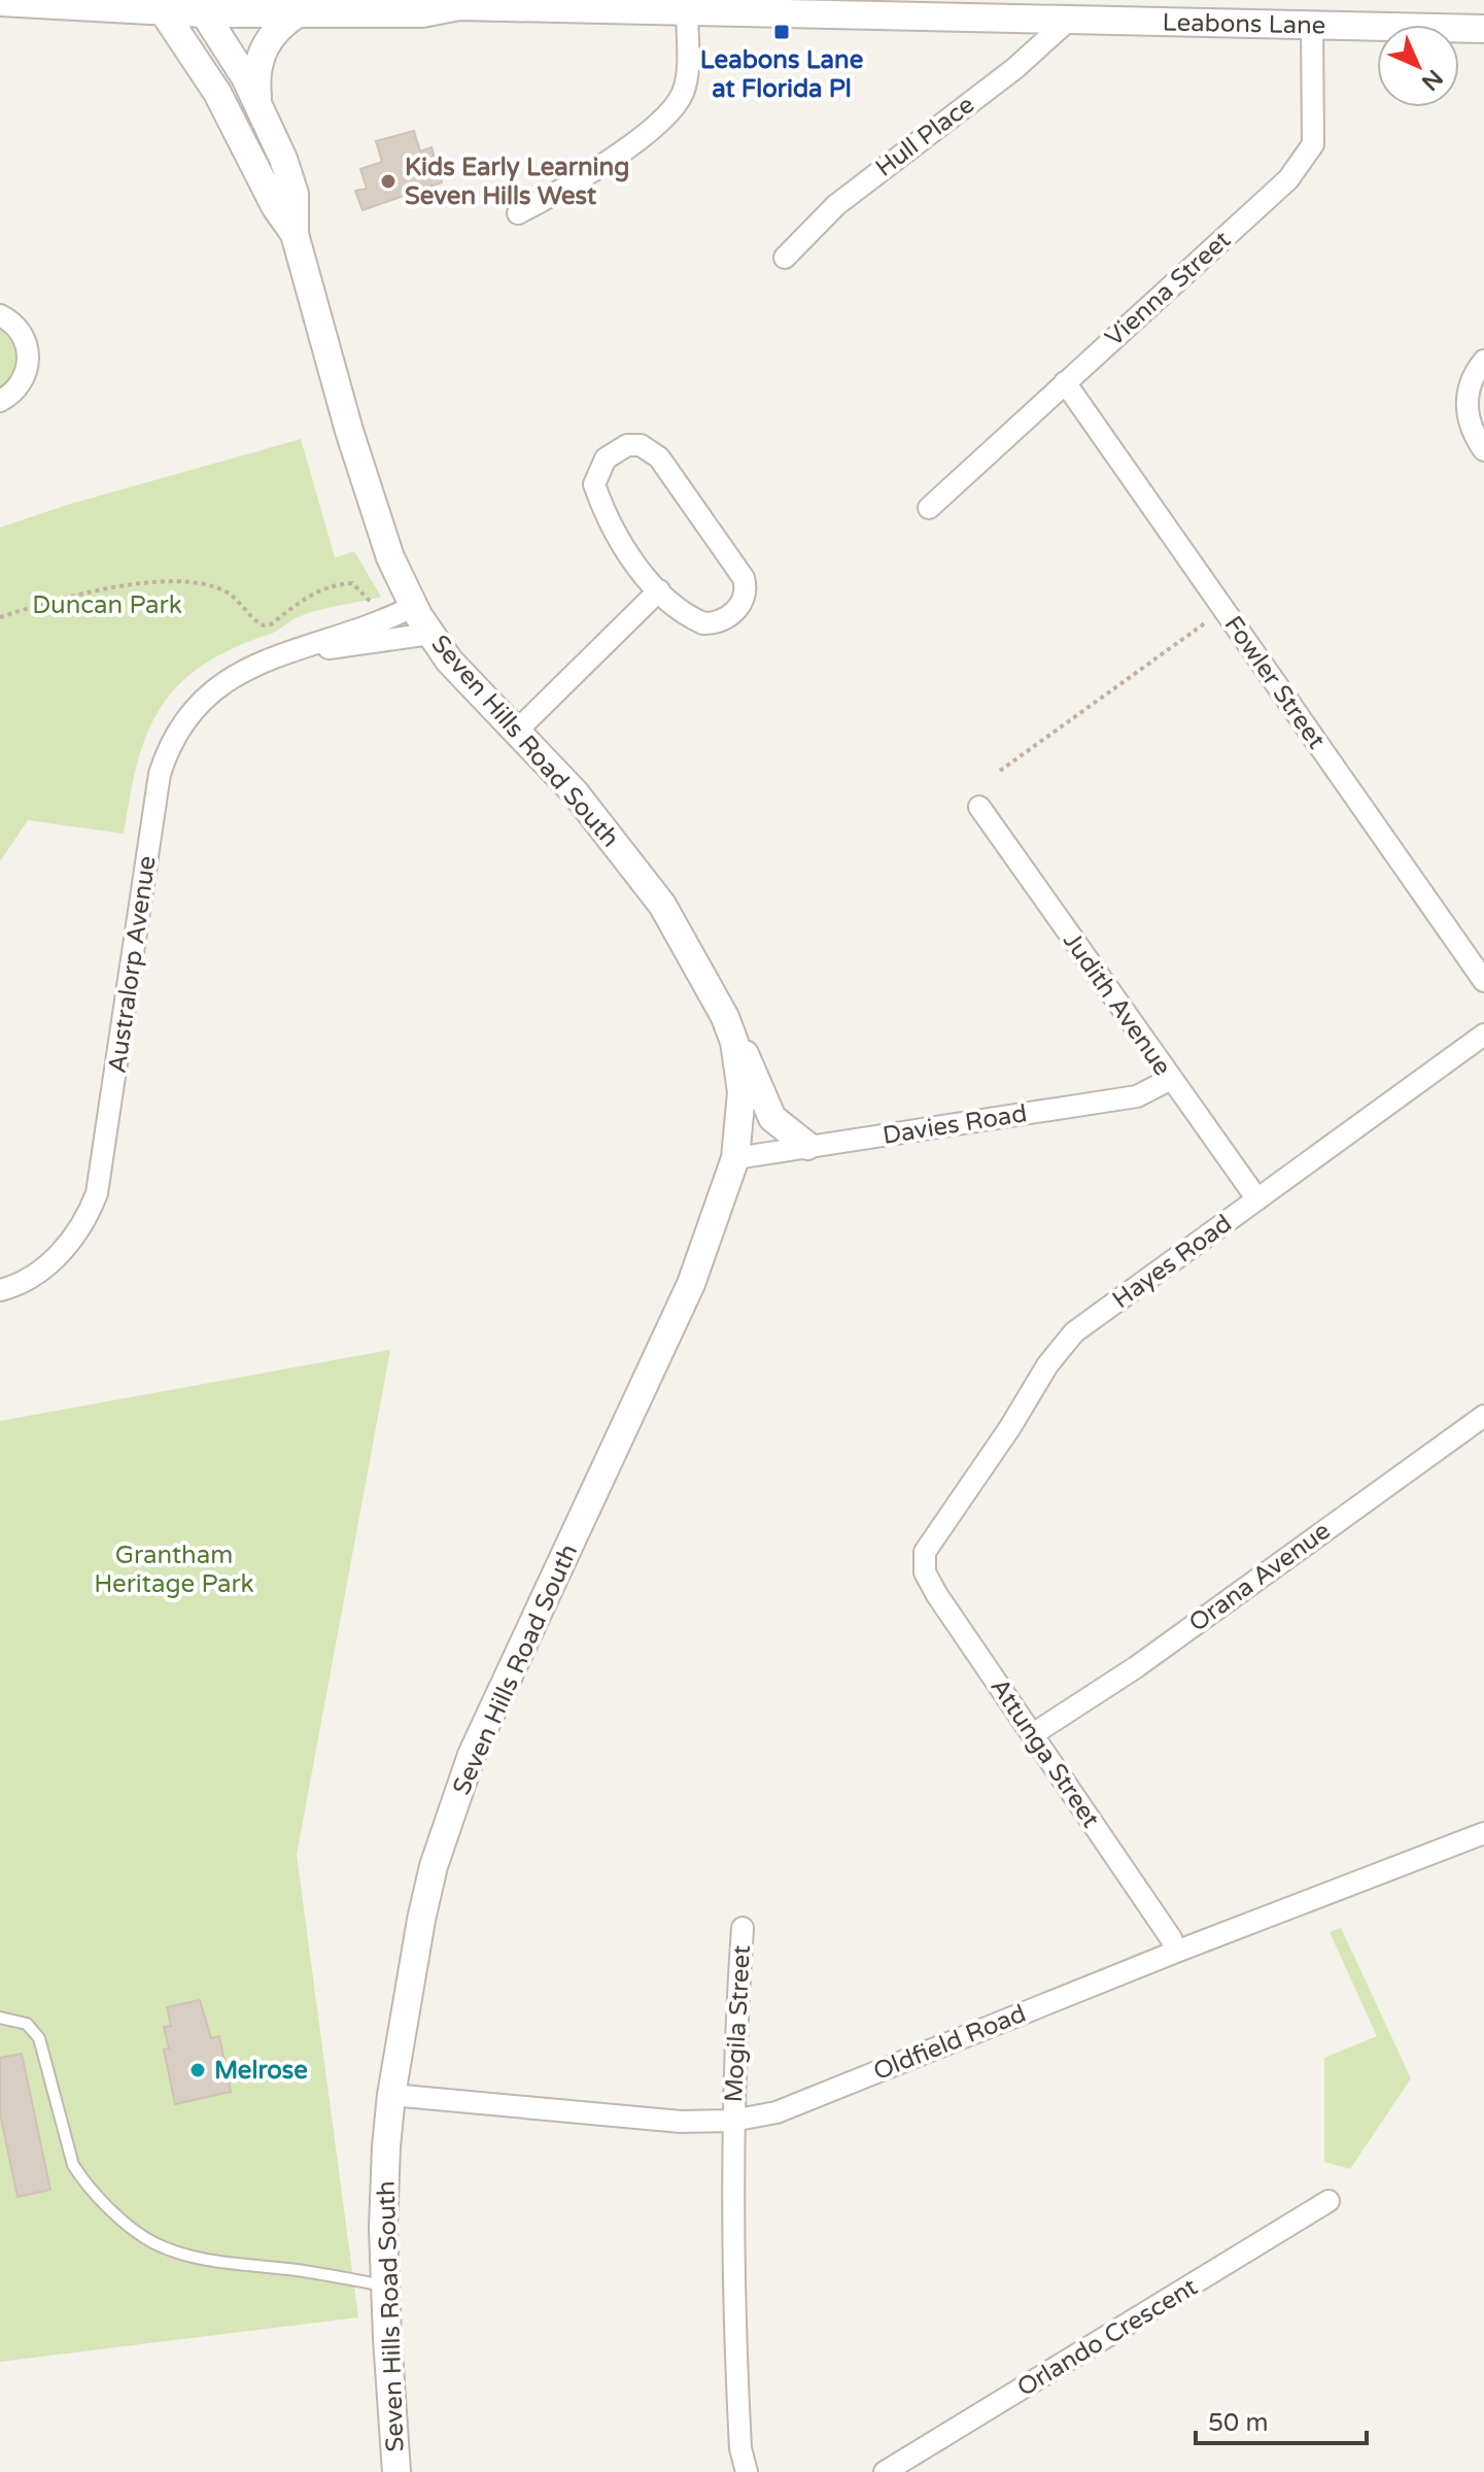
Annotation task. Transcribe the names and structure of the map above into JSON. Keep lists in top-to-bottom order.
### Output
{
  "streets": {
    "street": [
      "Leabons Lane",
      "Hull Place",
      "Vienna Street",
      "Fowler Street",
      "Seven Hills Road South",
      "Australorp Avenue",
      "Judith Avenue",
      "Davies Road",
      "Hayes Road",
      "Orana Avenue",
      "Attunga Street",
      "Mogila Street",
      "Oldfield Road",
      "Orlando Crescent"
    ]
  },
  "crossings": [
    ["Leabons Lane", "Hull Place"],
    ["Leabons Lane", "Vienna Street"],
    ["Leabons Lane", "Seven Hills Road South"],
    ["Vienna Street", "Fowler Street"],
    ["Seven Hills Road South", "Australorp Avenue"],
    ["Seven Hills Road South", "Davies Road"],
    ["Seven Hills Road South", "Oldfield Road"],
    ["Judith Avenue", "Davies Road"],
    ["Judith Avenue", "Hayes Road"],
    ["Hayes Road", "Attunga Street"],
    ["Orana Avenue", "Attunga Street"],
    ["Attunga Street", "Oldfield Road"],
    ["Mogila Street", "Oldfield Road"]
  ],
  "parks": ["Duncan Park", "Grantham Heritage Park"],
  "places": {
    "transit": ["Leabons Lane at Florida Pl"],
    "other": ["Kids Early Learning Seven Hills West", "Melrose"]
  },
  "scale_bar": "50 m",
  "north": "bottom right"
}
